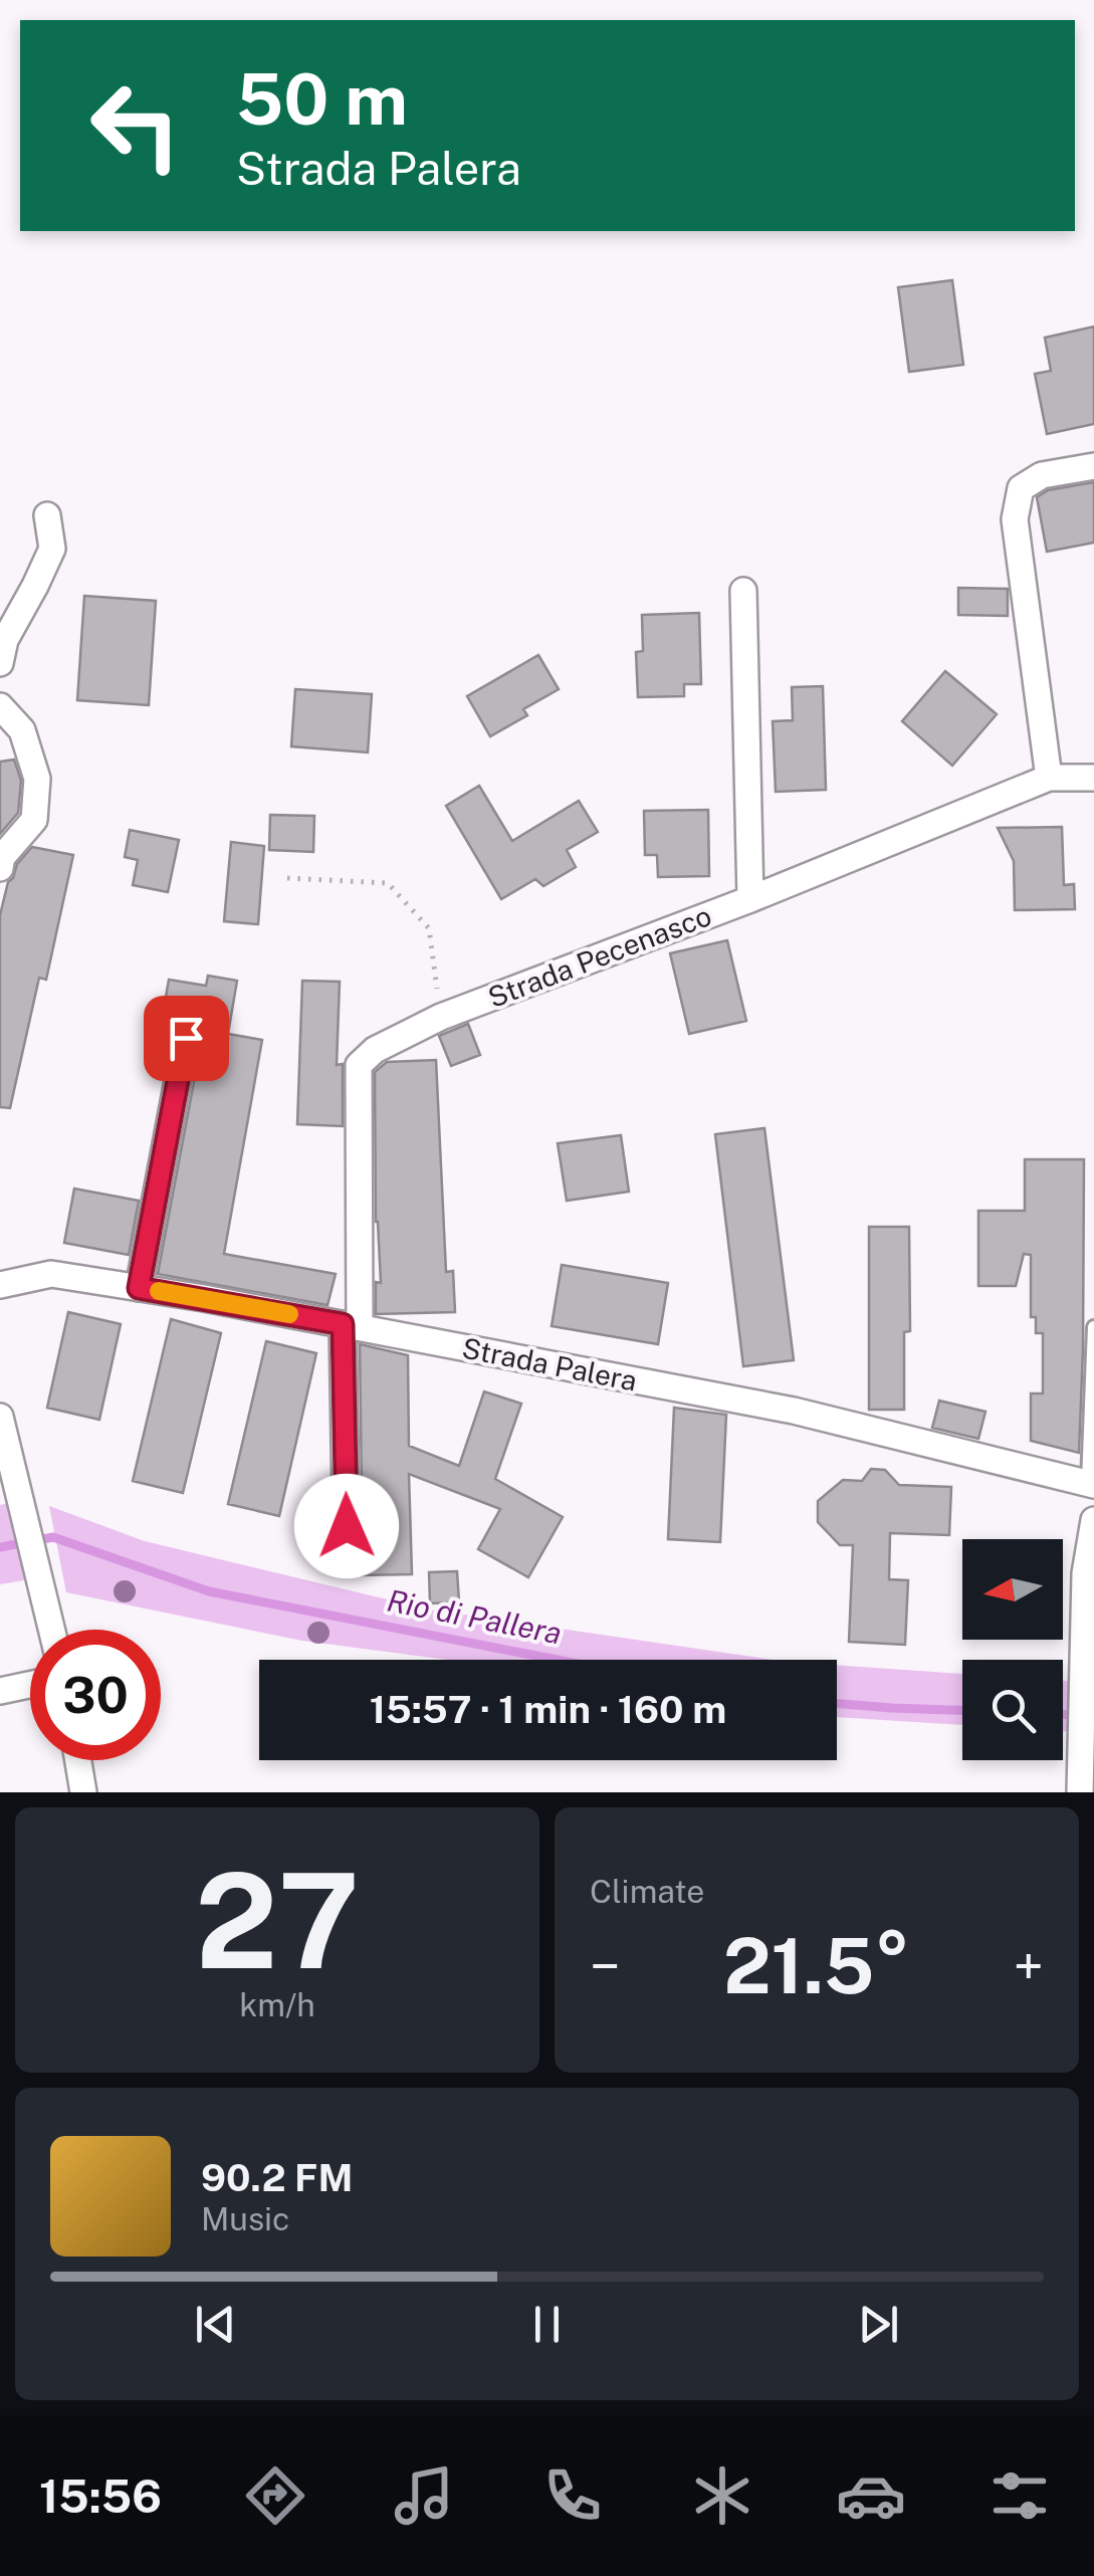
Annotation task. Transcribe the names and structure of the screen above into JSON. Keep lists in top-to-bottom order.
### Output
{
  "streets": {
    "street": ["Strada Pecenasco", "Strada Palera"]
  },
  "crossings": [
    ["Strada Pecenasco", "Strada Palera"]
  ],
  "water": ["Rio di Pallera"],
  "north": "left",
  "page": {
    "turn": ["50 m", "Strada Palera"],
    "limit": "30",
    "trip": "15:57 · 1 min · 160 m",
    "tile": [
      ["27", "km/h"],
      "Climate"
    ],
    "heat": ["−", "21.5°", "+"],
    "song": ["90.2 FM", "Music"],
    "tabs": "15:56"
  }
}
